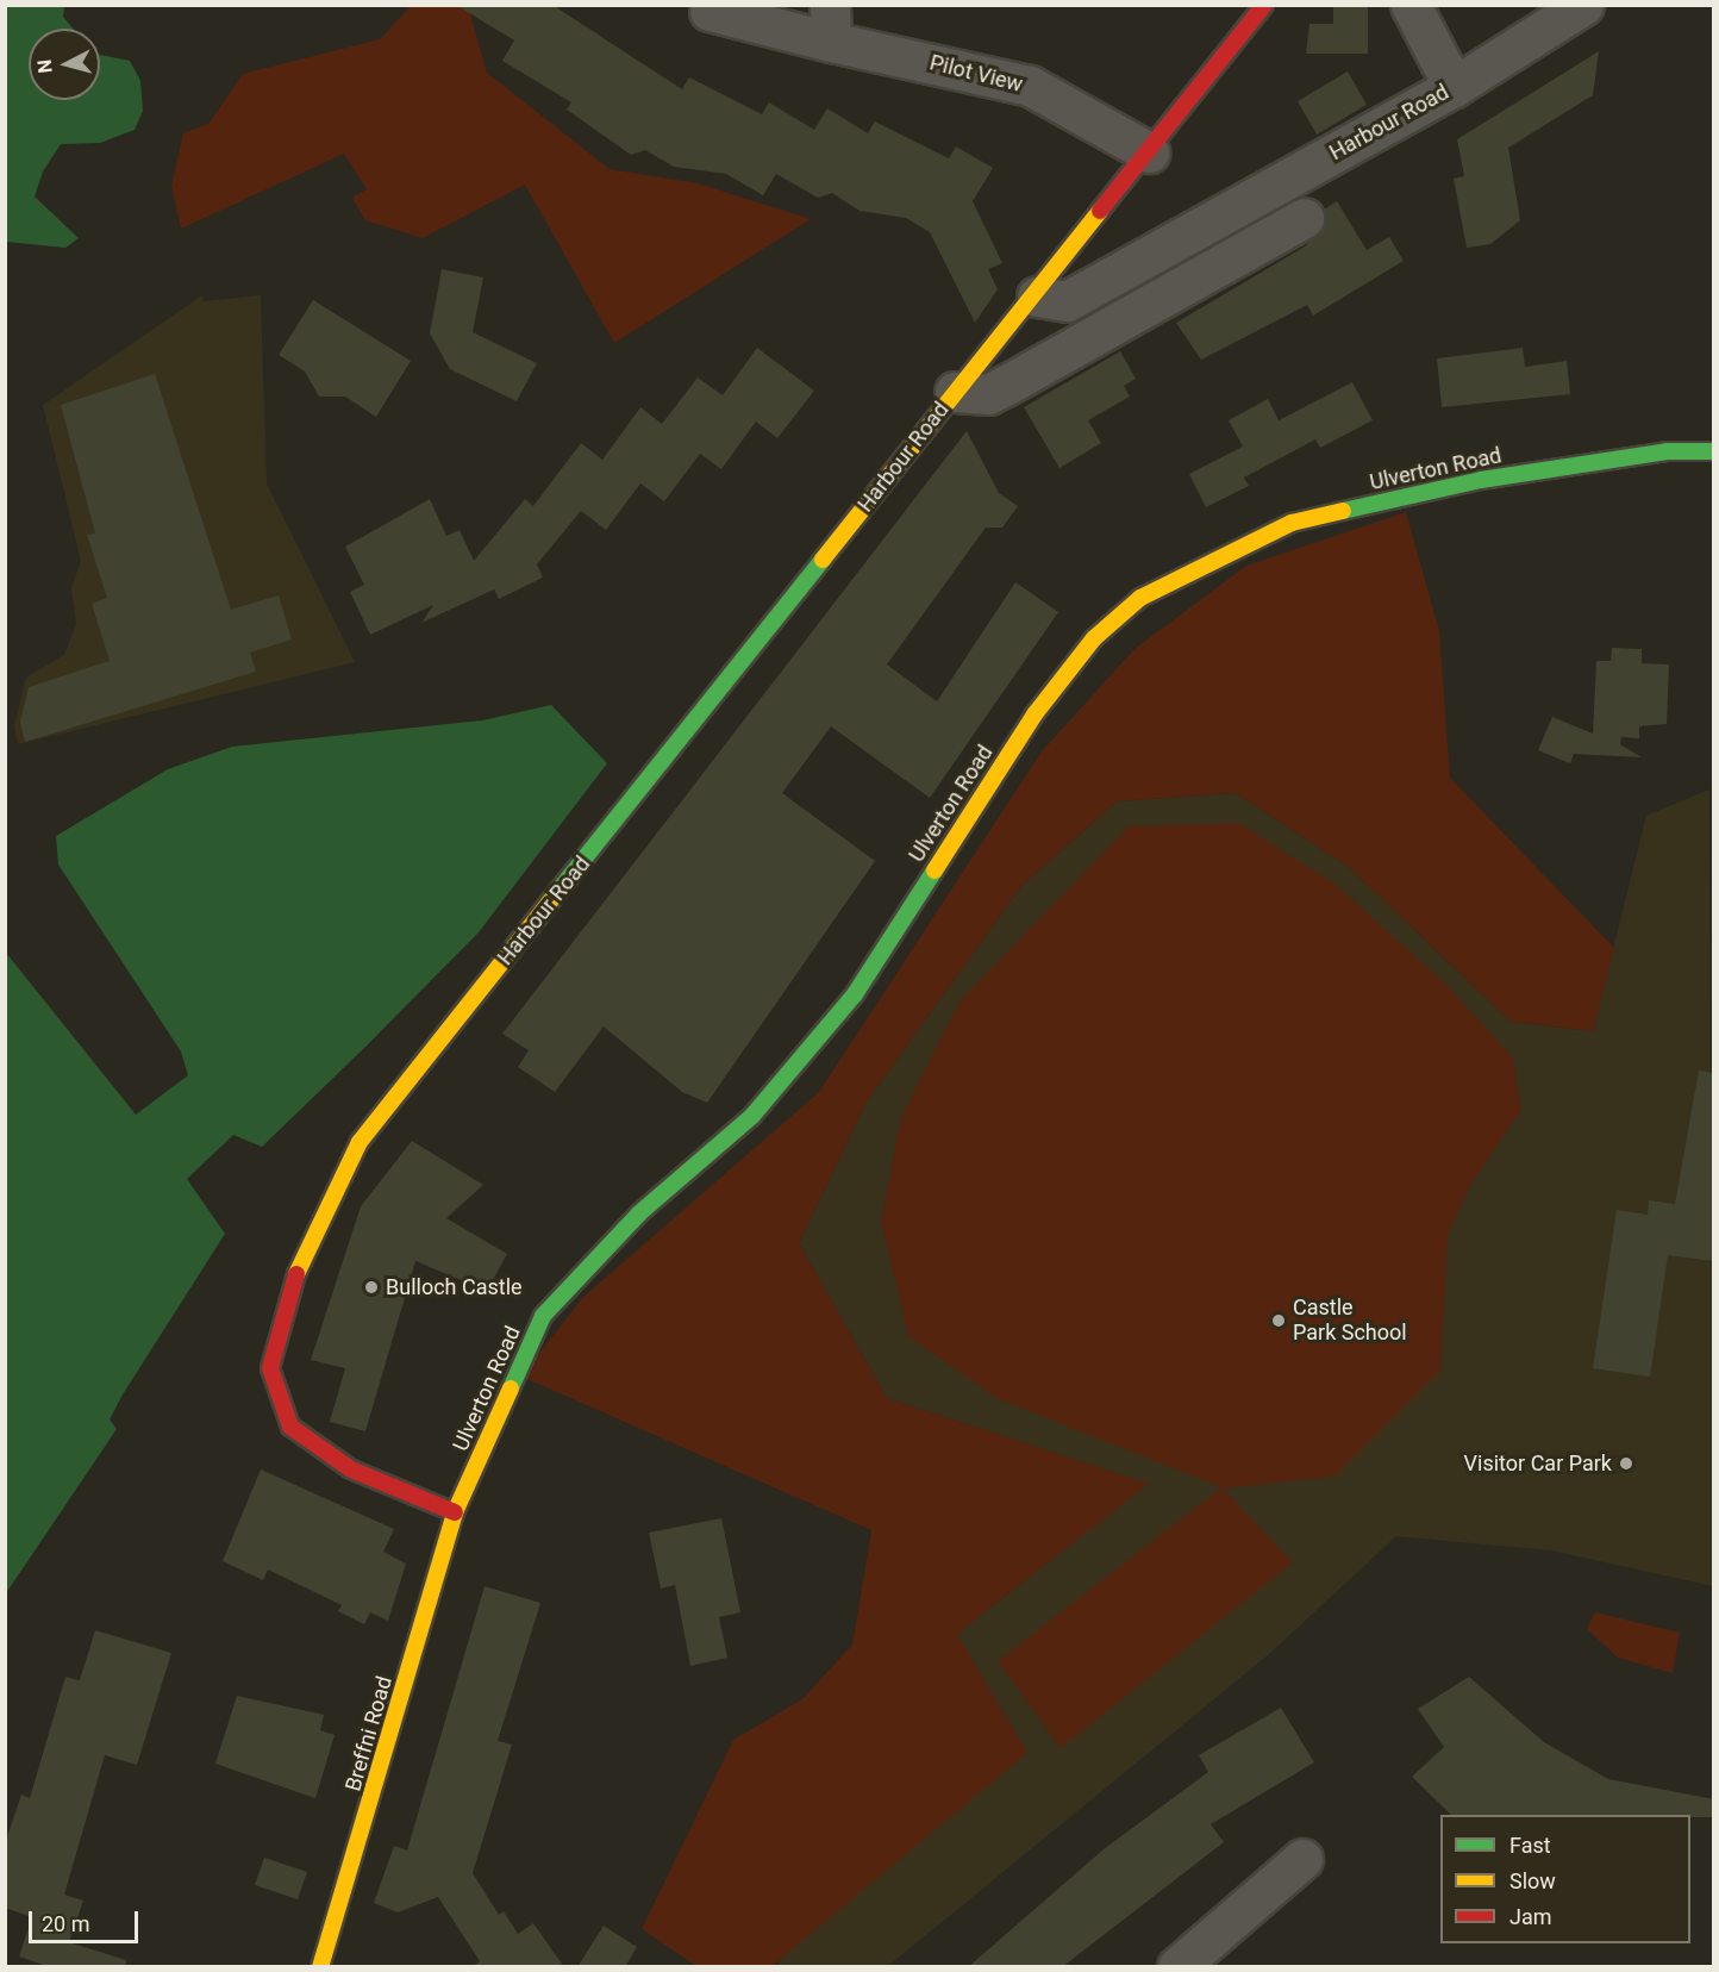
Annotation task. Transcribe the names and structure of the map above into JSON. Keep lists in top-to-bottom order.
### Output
{
  "streets": {
    "main road": ["Harbour Road", "Ulverton Road", "Breffni Road"],
    "street": ["Pilot View"]
  },
  "crossings": [
    ["Pilot View", "Harbour Road"],
    ["Harbour Road", "Ulverton Road"],
    ["Harbour Road", "Breffni Road"],
    ["Ulverton Road", "Breffni Road"]
  ],
  "places": ["Bulloch Castle", "Castle Park School", "Visitor Car Park"],
  "legend": ["Fast", "Slow", "Jam"],
  "scale_bar": "20 m",
  "north": "left"
}
